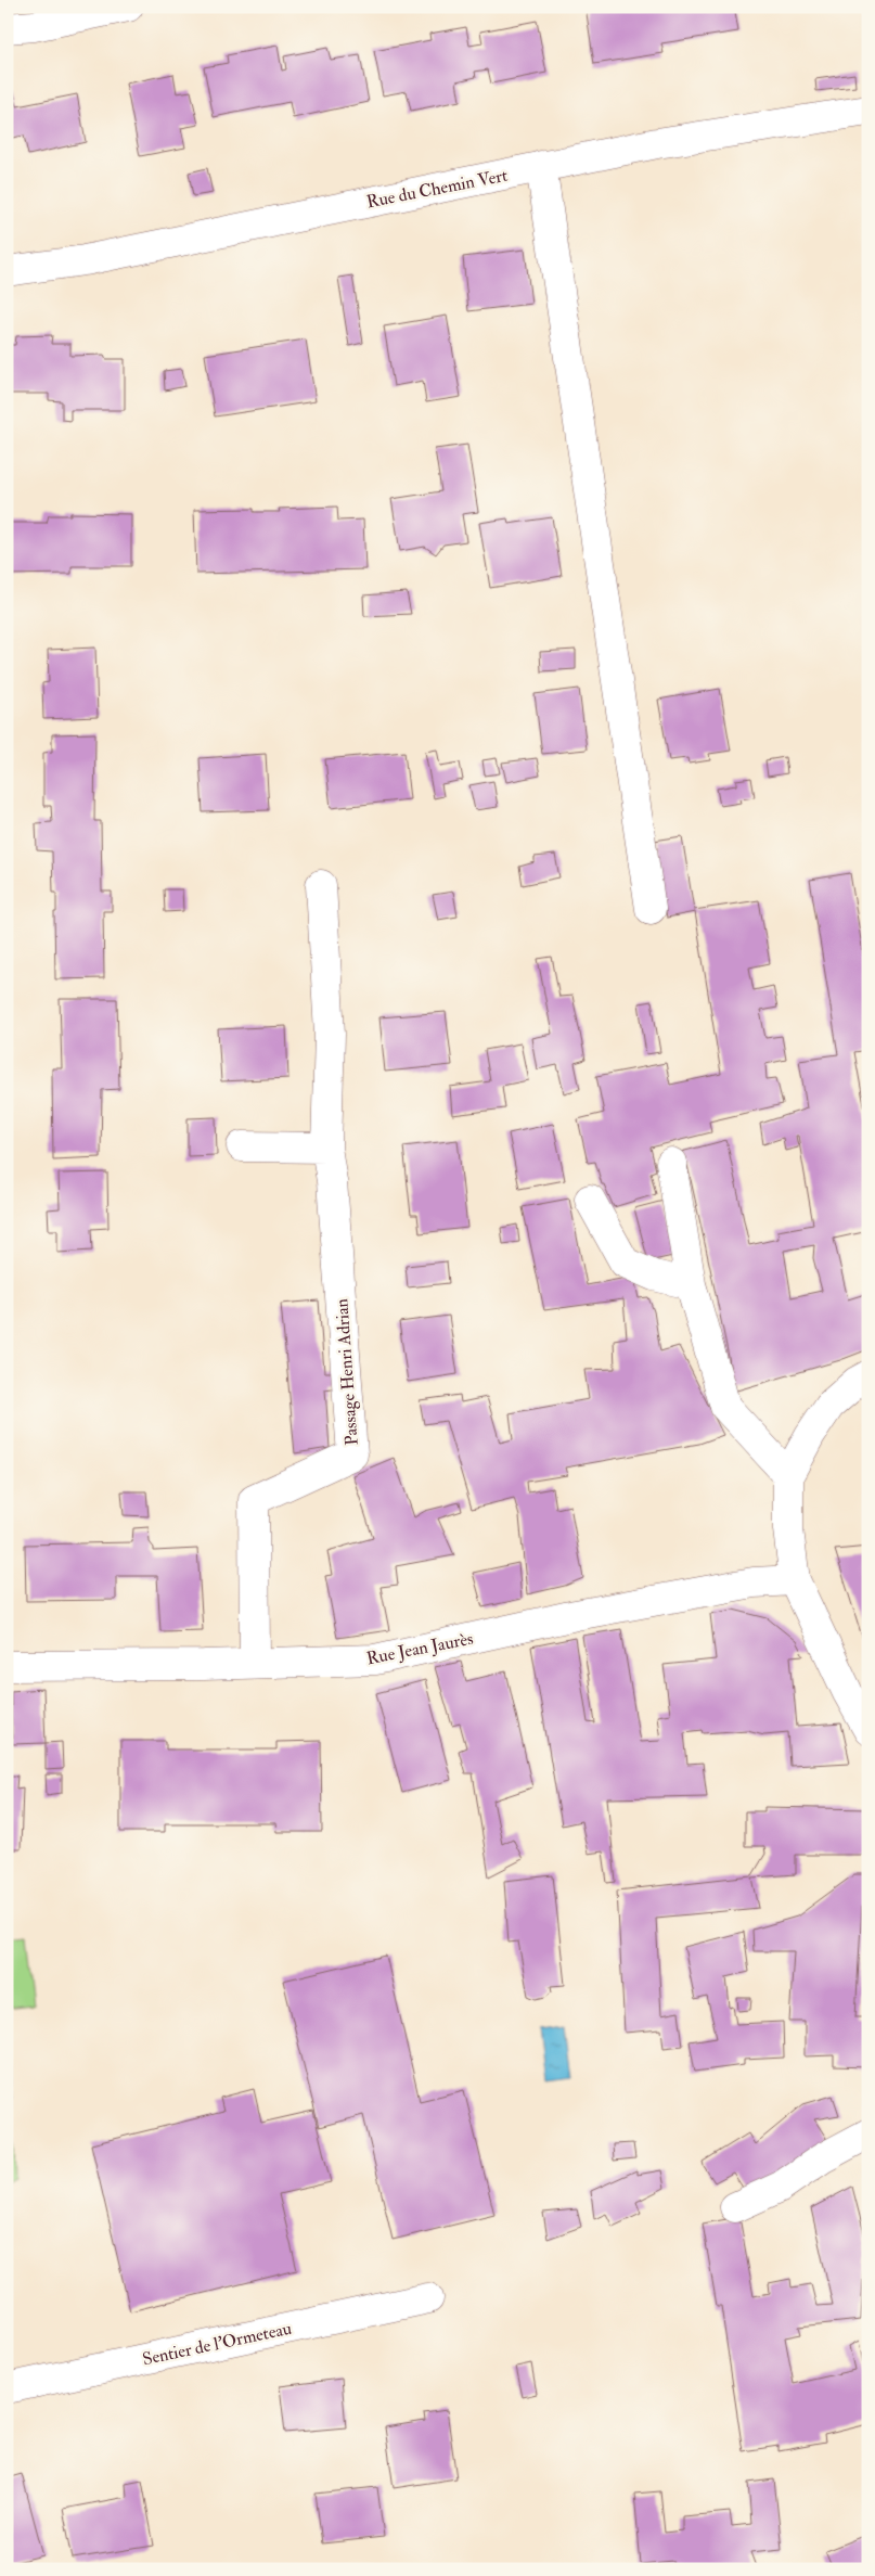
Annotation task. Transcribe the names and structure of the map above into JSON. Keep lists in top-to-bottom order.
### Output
{
  "streets": {
    "street": [
      "Rue du Chemin Vert",
      "Passage Henri Adrian",
      "Rue Jean Jaurès",
      "Sentier de l'Ormeteau"
    ]
  },
  "crossings": [
    ["Passage Henri Adrian", "Rue Jean Jaurès"]
  ]
}
